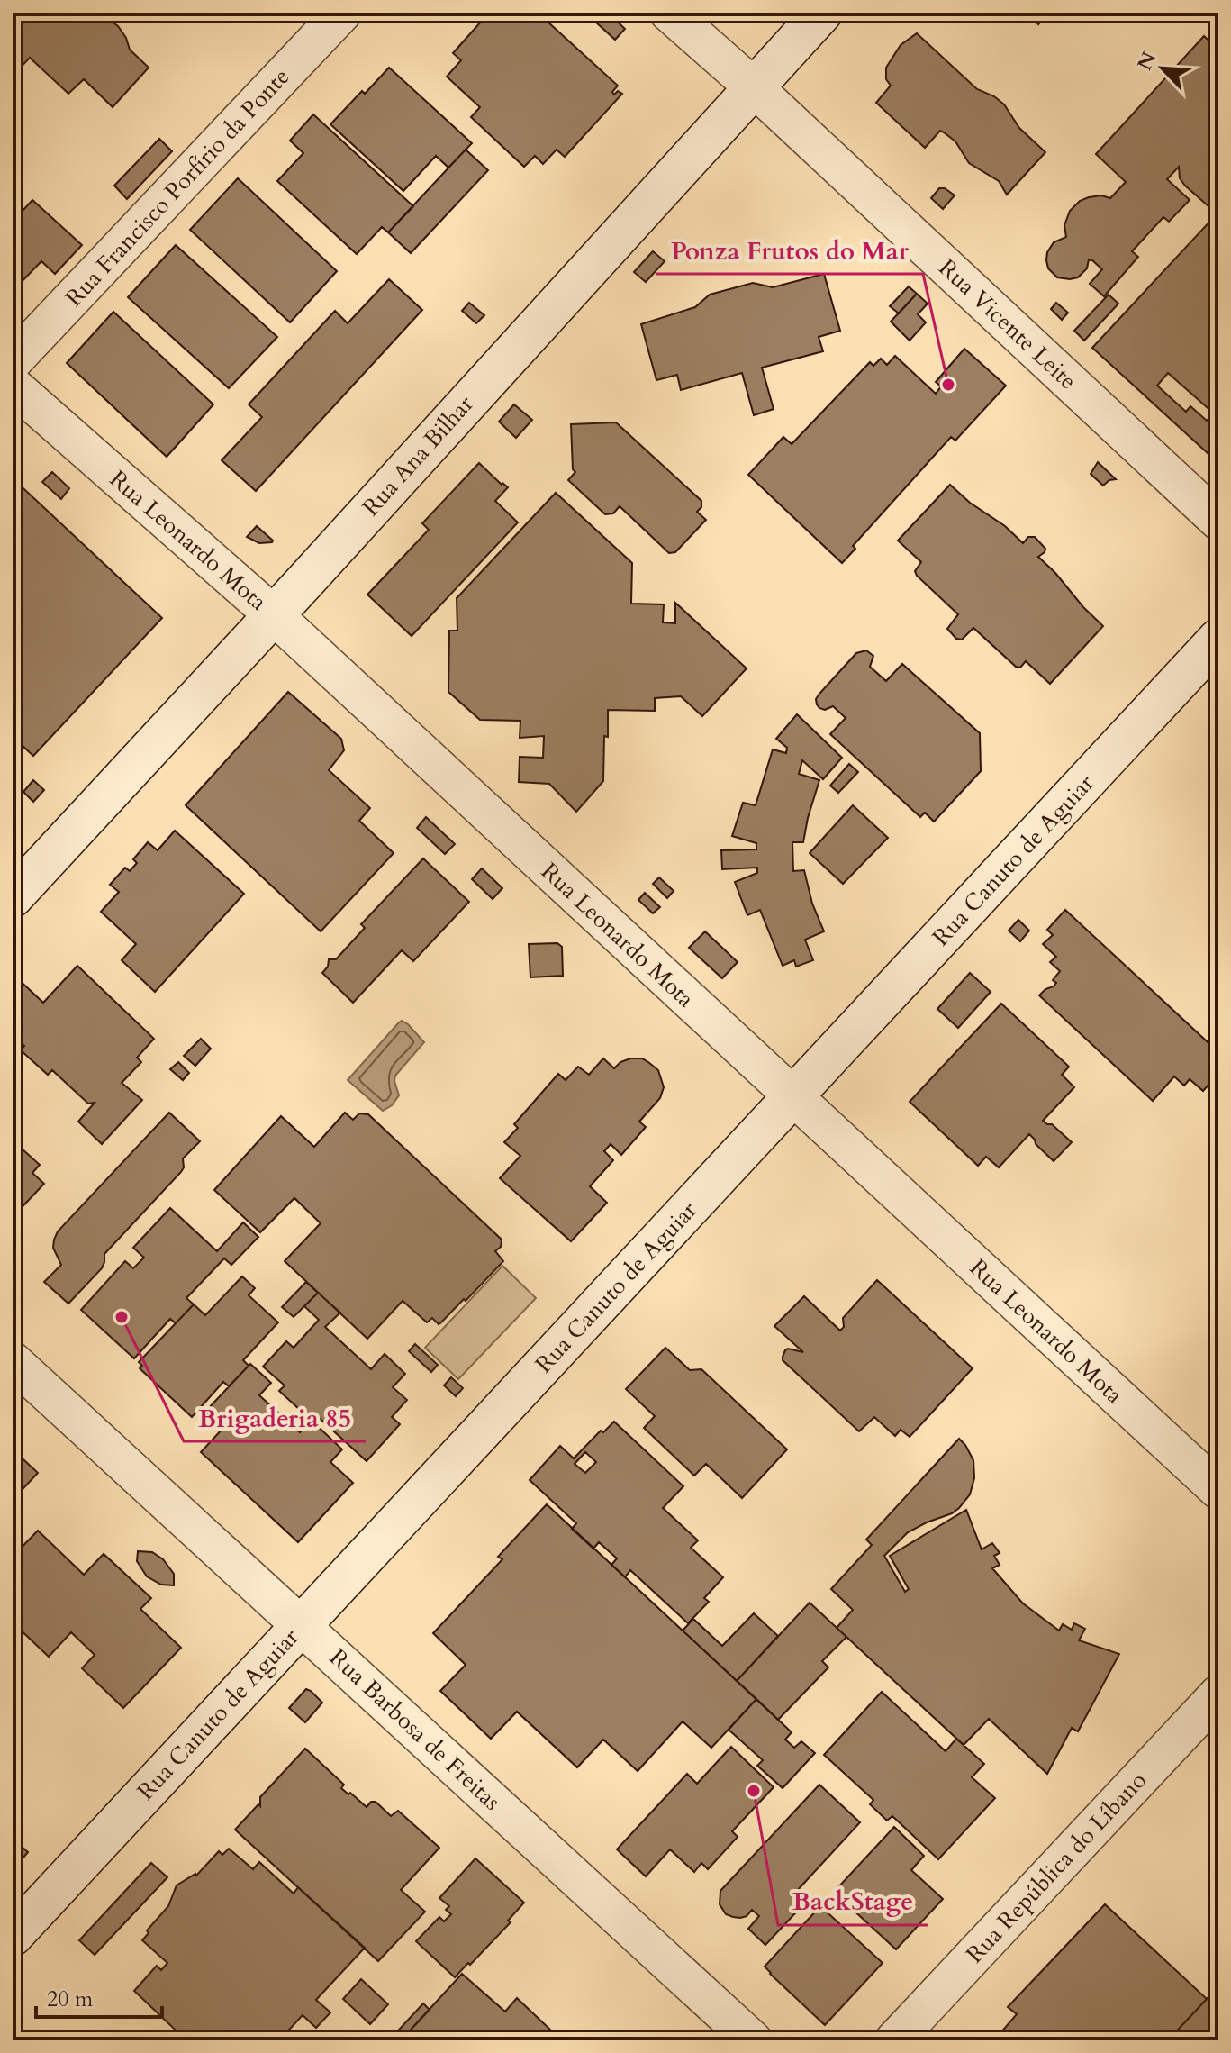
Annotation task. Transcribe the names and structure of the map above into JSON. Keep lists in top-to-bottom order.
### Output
{
  "streets": {
    "street": [
      "Rua Francisco Porfírio da Ponte",
      "Rua Vicente Leite",
      "Rua Ana Bilhar",
      "Rua Leonardo Mota",
      "Rua Canuto de Aguiar",
      "Rua Barbosa de Freitas",
      "Rua República do Líbano"
    ]
  },
  "crossings": [
    ["Rua Vicente Leite", "Rua Ana Bilhar"],
    ["Rua Ana Bilhar", "Rua Leonardo Mota"],
    ["Rua Leonardo Mota", "Rua Canuto de Aguiar"],
    ["Rua Canuto de Aguiar", "Rua Barbosa de Freitas"]
  ],
  "places": ["Ponza Frutos do Mar", "Brigaderia 85", "BackStage"],
  "scale_bar": "20 m",
  "north": "top left"
}
